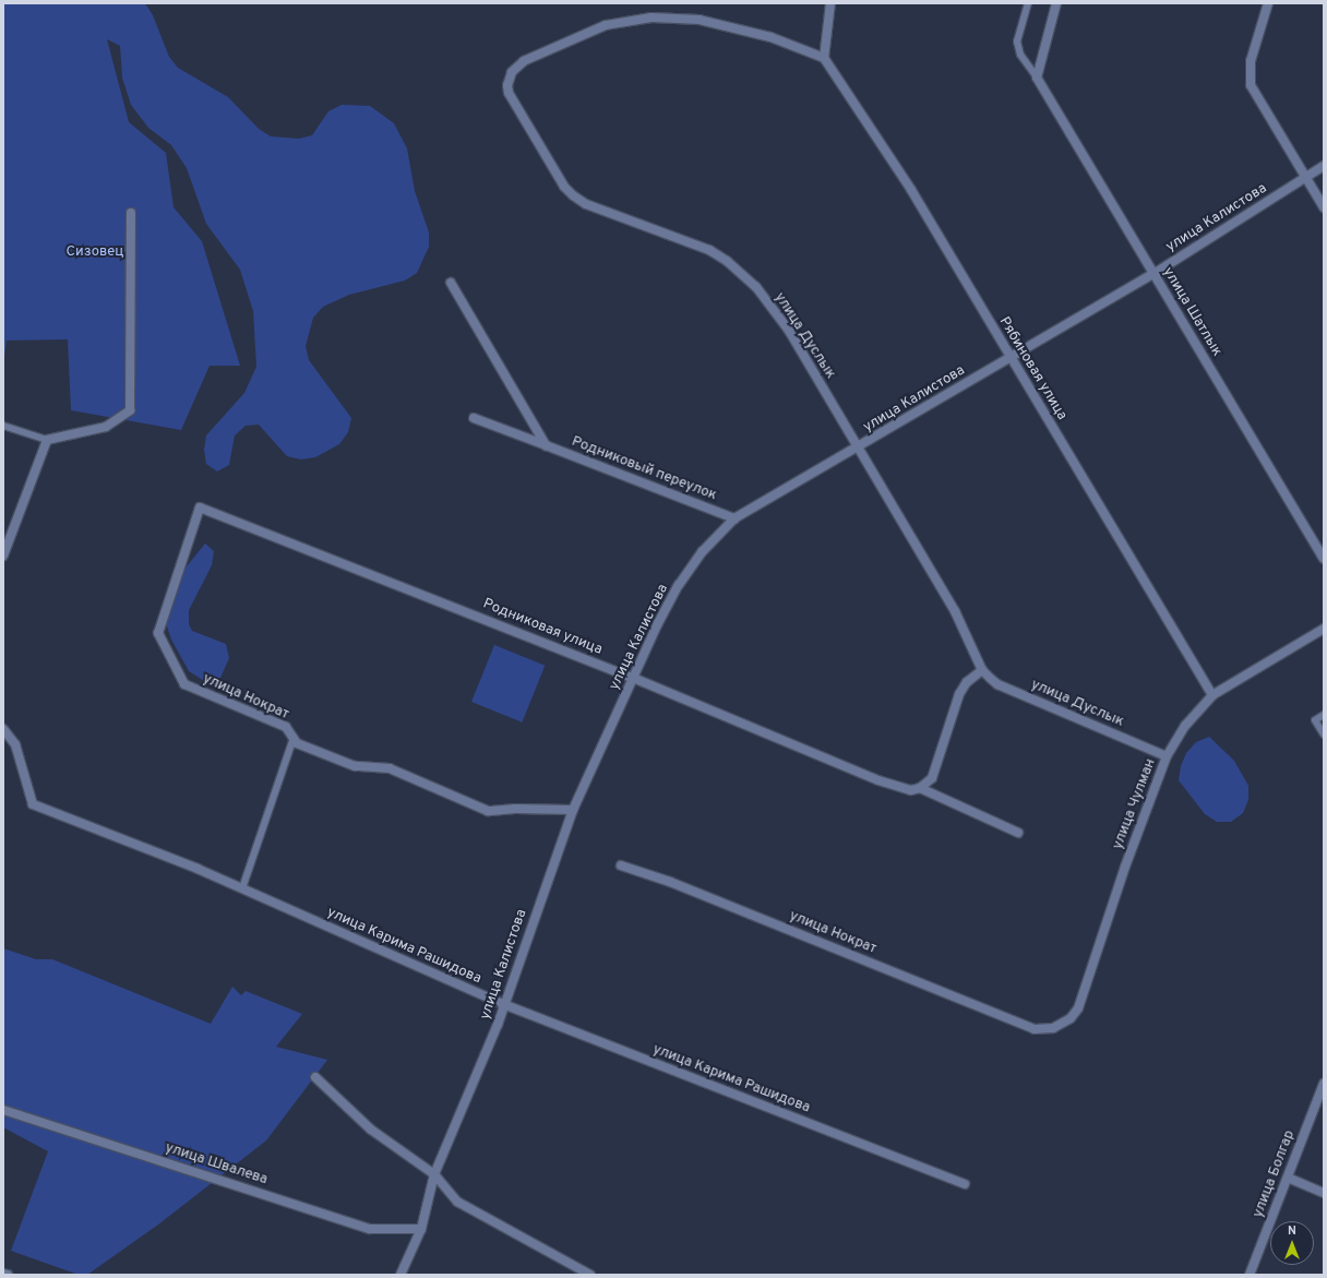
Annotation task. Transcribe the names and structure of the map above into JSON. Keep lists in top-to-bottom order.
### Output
{
  "streets": {
    "street": [
      "улица Калистова",
      "улица Шатлык",
      "улица Дуслык",
      "Рябиновая улица",
      "Родниковый переулок",
      "Родниковая улица",
      "улица Нократ",
      "улица Чулман",
      "улица Карима Рашидова",
      "улица Швалева",
      "улица Болгар"
    ]
  },
  "crossings": [
    ["улица Калистова", "улица Шатлык"],
    ["улица Калистова", "улица Дуслык"],
    ["улица Калистова", "Рябиновая улица"],
    ["улица Калистова", "Родниковый переулок"],
    ["улица Калистова", "Родниковая улица"],
    ["улица Калистова", "улица Нократ"],
    ["улица Калистова", "улица Карима Рашидова"],
    ["улица Калистова", "улица Швалева"],
    ["улица Дуслык", "Рябиновая улица"],
    ["улица Дуслык", "улица Чулман"],
    ["Рябиновая улица", "улица Чулман"],
    ["Родниковая улица", "улица Нократ"],
    ["улица Нократ", "улица Чулман"]
  ],
  "parks": ["Сизовец"],
  "north": "top"
}
